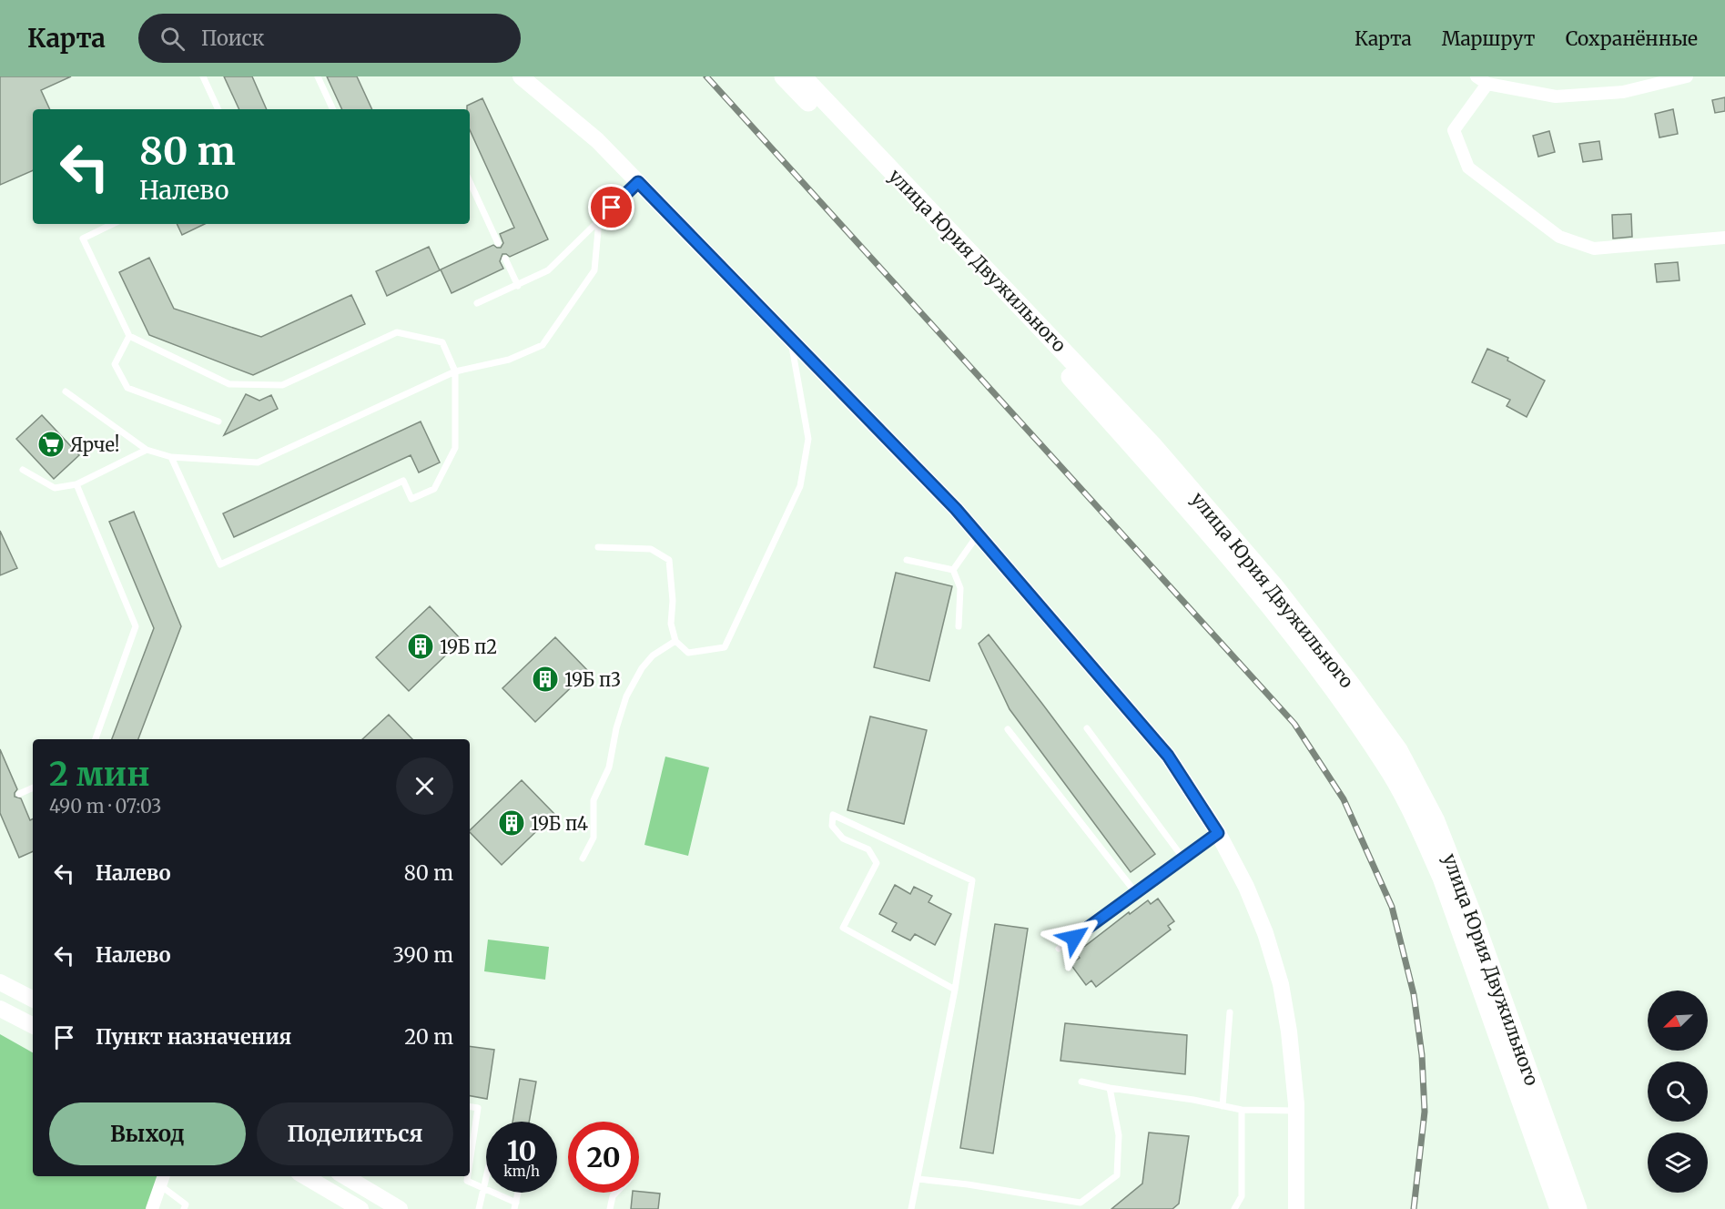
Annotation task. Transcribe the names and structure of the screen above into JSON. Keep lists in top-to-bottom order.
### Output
{
  "streets": {
    "main road": ["улица Юрия Двужильного"]
  },
  "places": {
    "supermarket": ["Ярче!"],
    "building": ["19Б п2", "19Б п3", "19Б п4"]
  },
  "north": "bottom left",
  "page": {
    "header": "Карта",
    "search": "Поиск",
    "nav": ["Карта", "Маршрут", "Сохранённые"],
    "turn": ["80 m", "Налево"],
    "heading": ["2 мин", "490 m · 07:03"],
    "list": [
      {
        "name": "Налево",
        "value": "80 m"
      },
      {
        "name": "Налево",
        "value": "390 m"
      },
      {
        "name": "Пункт назначения",
        "value": "20 m"
      }
    ],
    "buttons": ["Выход", "Поделиться"],
    "speed": "10 km/h",
    "limit": "20"
  }
}
